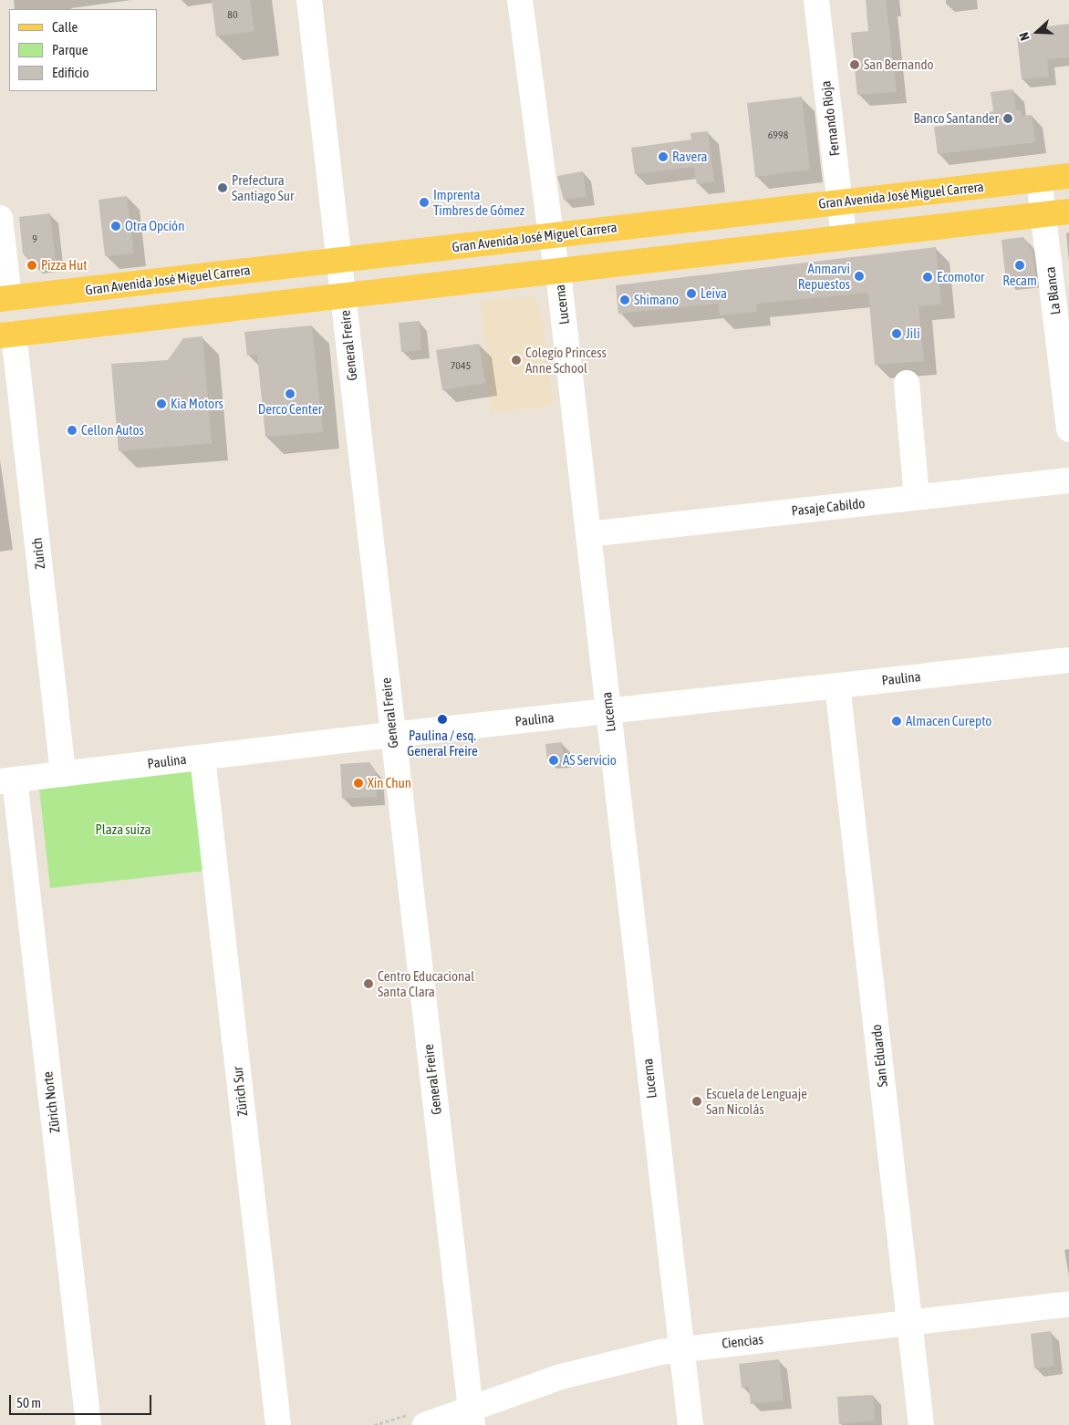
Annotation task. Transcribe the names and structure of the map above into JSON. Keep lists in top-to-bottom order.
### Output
{
  "streets": {
    "main road": ["Gran Avenida José Miguel Carrera"],
    "street": [
      "Fernando Rioja",
      "La Blanca",
      "Lucerna",
      "General Freire",
      "Pasaje Cabildo",
      "Zurich",
      "Paulina",
      "San Eduardo",
      "Zürich Sur",
      "Zürich Norte",
      "Ciencias"
    ]
  },
  "crossings": [
    ["Fernando Rioja", "Gran Avenida José Miguel Carrera"],
    ["Gran Avenida José Miguel Carrera", "La Blanca"],
    ["Gran Avenida José Miguel Carrera", "Lucerna"],
    ["Gran Avenida José Miguel Carrera", "General Freire"],
    ["Lucerna", "Pasaje Cabildo"],
    ["Lucerna", "Paulina"],
    ["Lucerna", "Ciencias"],
    ["General Freire", "Paulina"],
    ["General Freire", "Ciencias"],
    ["Zurich", "Paulina"],
    ["Paulina", "San Eduardo"],
    ["Paulina", "Zürich Sur"],
    ["Paulina", "Zürich Norte"],
    ["San Eduardo", "Ciencias"]
  ],
  "parks": ["Plaza suiza"],
  "places": [
    "San Bernando",
    "Banco Santander",
    "Ravera",
    "Prefectura Santiago Sur",
    "Imprenta Timbres de Gómez",
    "Otra Opción",
    "Pizza Hut",
    "Recam",
    "Anmarvi Repuestos",
    "Ecomotor",
    "Leiva",
    "Shimano",
    "Jili",
    "Colegio Princess Anne School",
    "Derco Center",
    "Kia Motors",
    "Cellon Autos",
    "Paulina / esq. General Freire",
    "Almacen Curepto",
    "AS Servicio",
    "Xin Chun",
    "Centro Educacional Santa Clara",
    "Escuela de Lenguaje San Nicolás"
  ],
  "house_numbers": [
    "80",
    "6998",
    "9",
    "7045"
  ],
  "legend": ["Calle", "Parque", "Edificio"],
  "scale_bar": "50 m",
  "north": "left"
}
